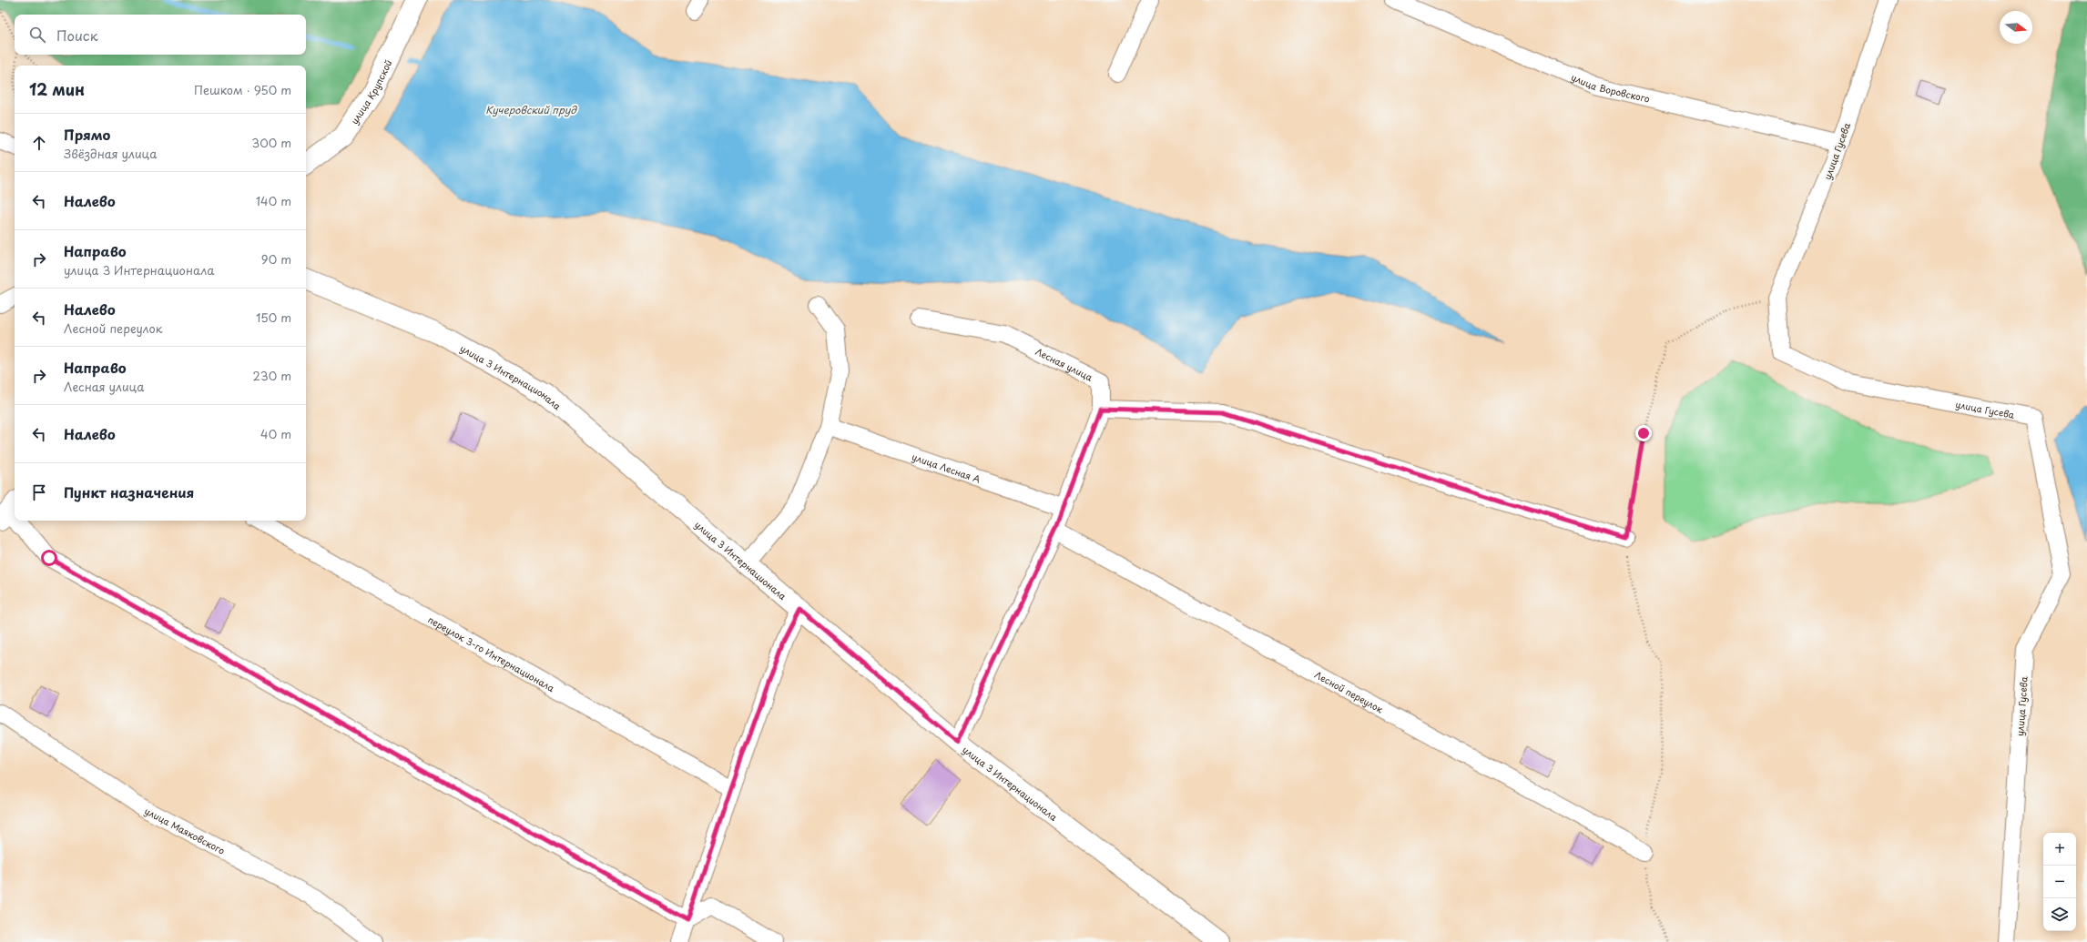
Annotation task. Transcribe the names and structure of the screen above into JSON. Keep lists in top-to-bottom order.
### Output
{
  "streets": {
    "street": [
      "улица Воровского",
      "улица Крупской",
      "улица Гусева",
      "Лесная улица",
      "улица 3 Интернационала",
      "улица Лесная А",
      "переулок 3-го Интернационала",
      "Лесной переулок",
      "улица Маяковского"
    ]
  },
  "crossings": [
    ["улица Воровского", "улица Гусева"]
  ],
  "water": ["Кучеровский пруд"],
  "north": "right",
  "page": {
    "search": "Поиск",
    "heading": ["12 мин", "Пешком · 950 m"],
    "list": [
      ["Прямо", "Звёздная улица", "300 m"],
      ["Налево", "140 m"],
      ["Направо", "улица 3 Интернационала", "90 m"],
      ["Налево", "Лесной переулок", "150 m"],
      ["Направо", "Лесная улица", "230 m"],
      ["Налево", "40 m"],
      "Пункт назначения"
    ],
    "map_buttons": ["+", "−"]
  }
}
